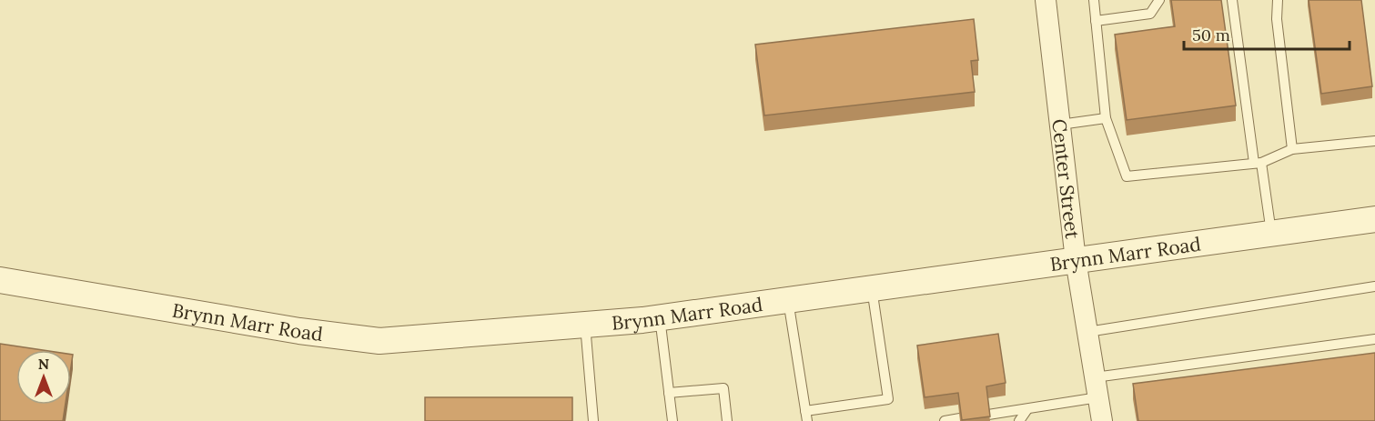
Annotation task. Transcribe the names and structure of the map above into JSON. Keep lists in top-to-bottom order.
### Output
{
  "streets": {
    "street": ["Center Street", "Brynn Marr Road"]
  },
  "crossings": [
    ["Center Street", "Brynn Marr Road"]
  ],
  "scale_bar": "50 m",
  "north": "top"
}
